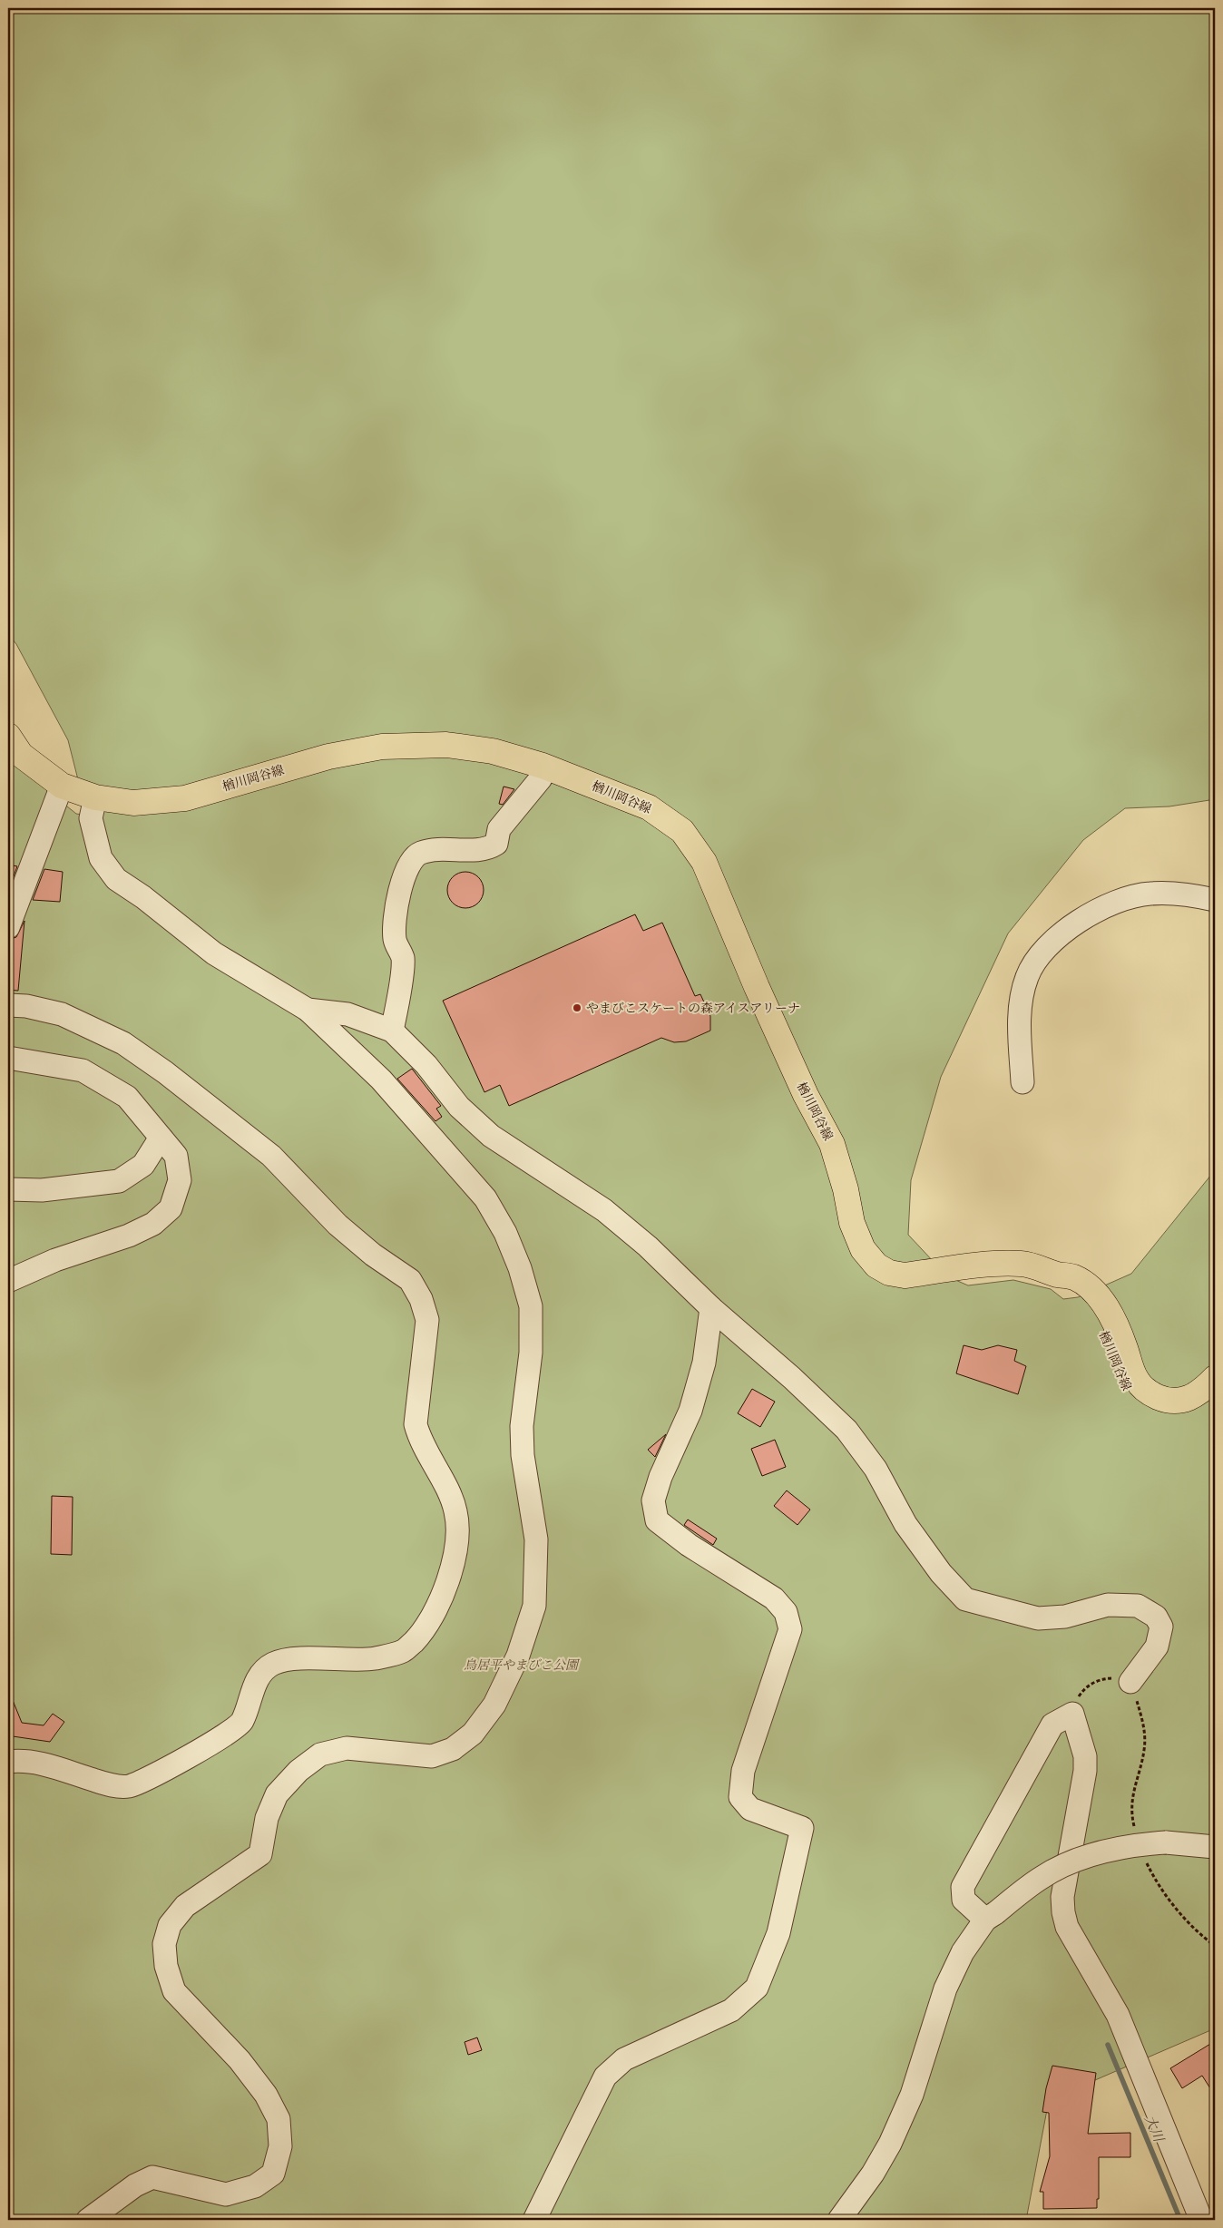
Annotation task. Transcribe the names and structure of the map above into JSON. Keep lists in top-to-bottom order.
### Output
{
  "streets": {
    "main road": ["楢川岡谷線"]
  },
  "water": ["大川"],
  "parks": ["鳥居平やまびこ公園"],
  "places": ["やまびこスケートの森アイスアリーナ"]
}
